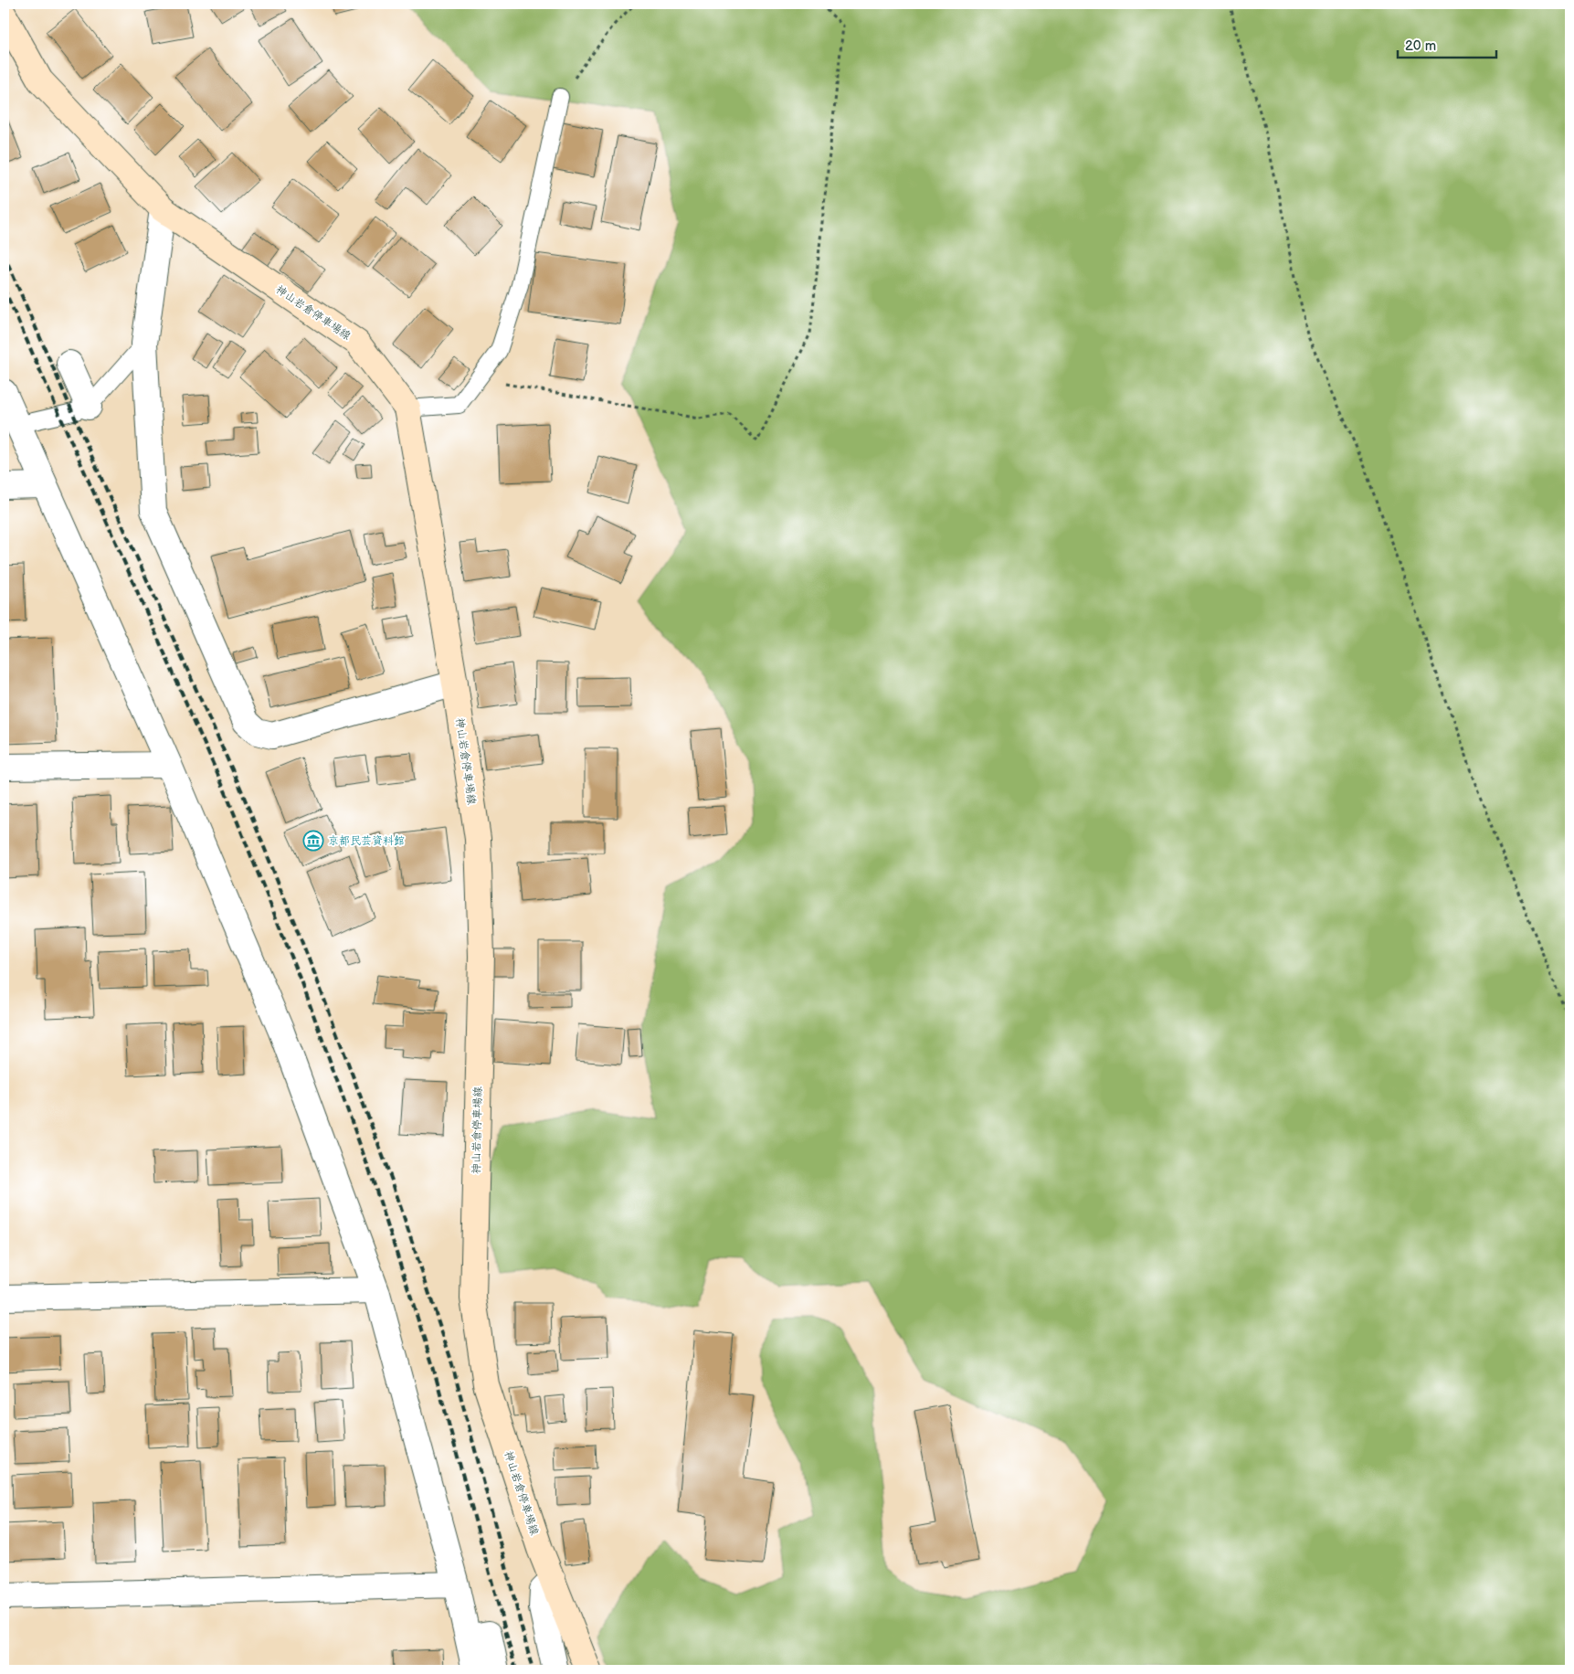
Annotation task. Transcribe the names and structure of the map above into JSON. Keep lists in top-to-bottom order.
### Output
{
  "streets": {
    "main road": ["神山岩倉停車場線"]
  },
  "places": {
    "museum": ["京都民芸資料館"]
  },
  "scale_bar": "20 m"
}
